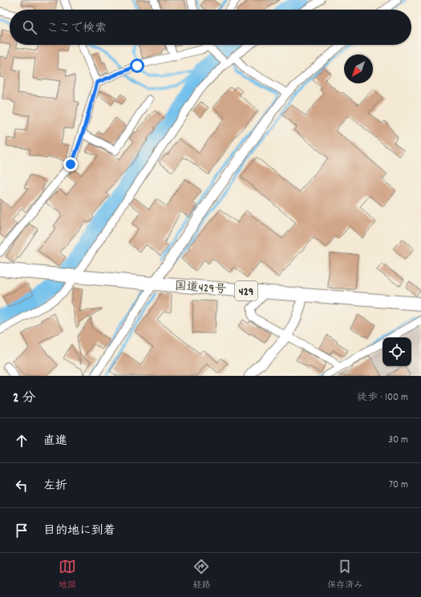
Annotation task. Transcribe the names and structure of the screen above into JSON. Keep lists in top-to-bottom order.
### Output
{
  "streets": {
    "highway": ["国道429号", "429"]
  },
  "north": "bottom left",
  "page": {
    "search": "ここで検索",
    "heading": ["2 分", "徒歩 · 100 m"],
    "list": [
      ["直進", "30 m"],
      ["左折", "70 m"],
      "目的地に到着"
    ],
    "nav": ["地図", "経路", "保存済み"]
  }
}
